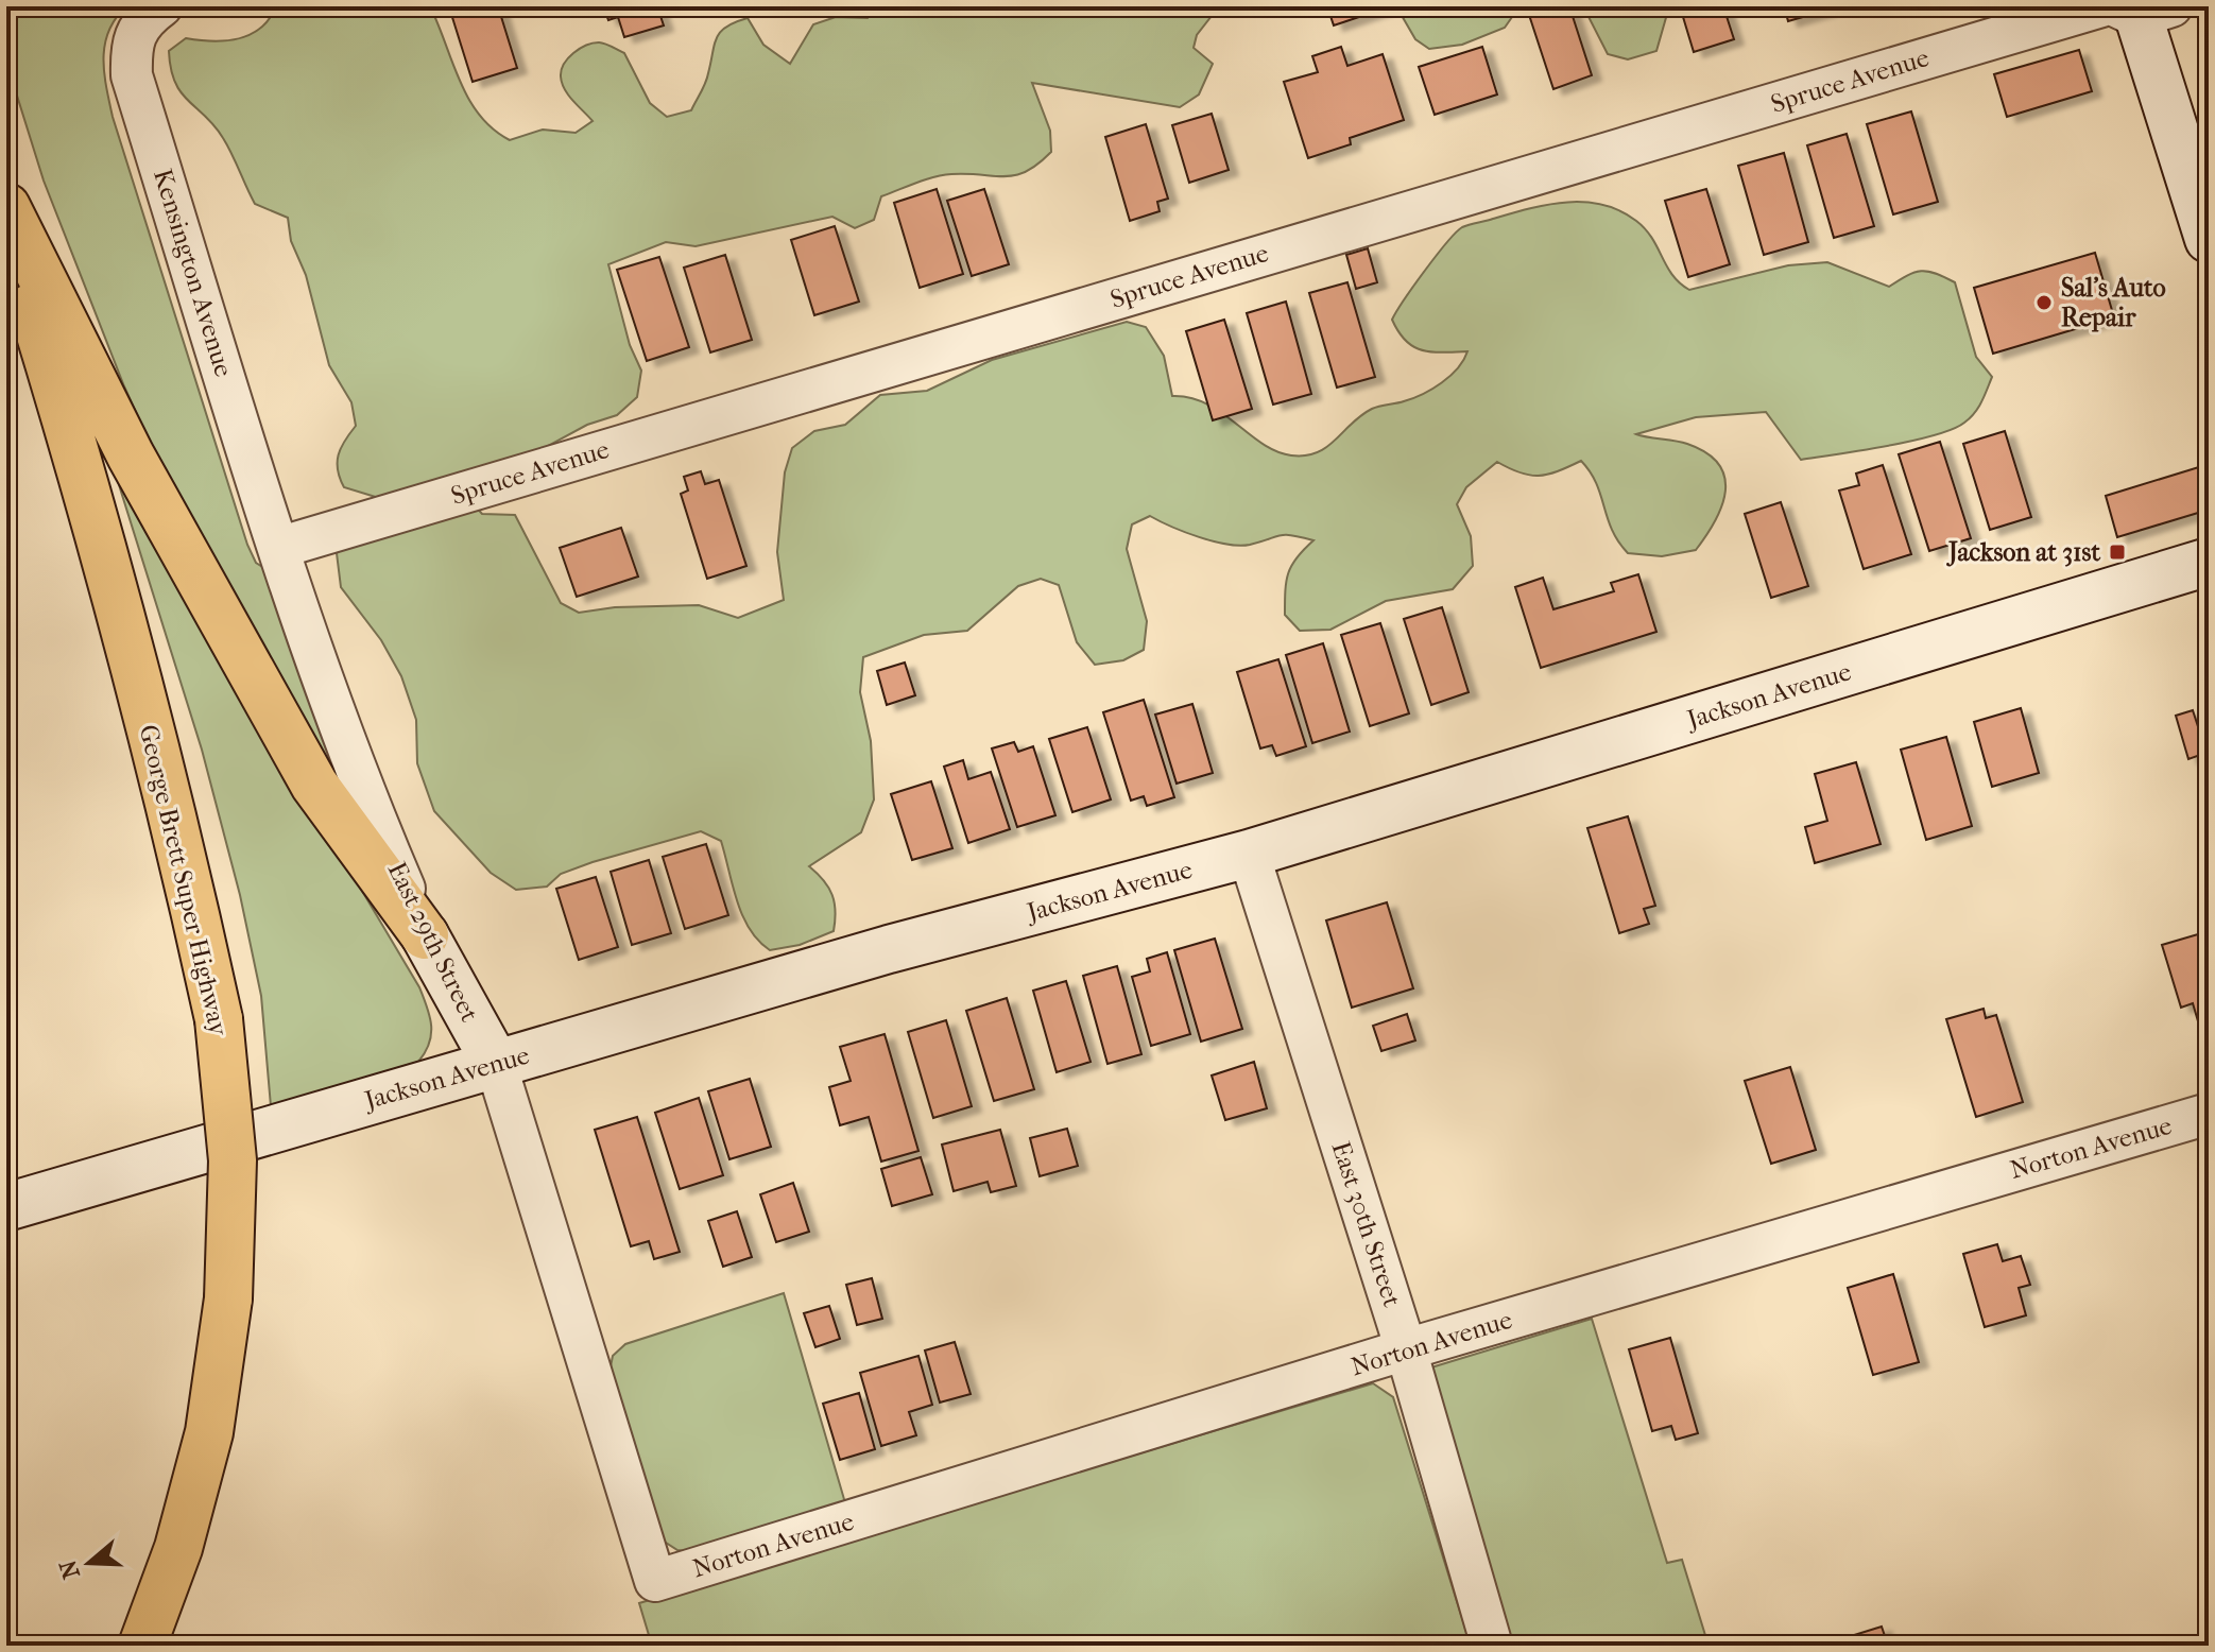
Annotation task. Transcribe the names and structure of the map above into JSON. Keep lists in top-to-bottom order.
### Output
{
  "streets": {
    "highway": ["George Brett Super Highway"],
    "street": [
      "Spruce Avenue",
      "Kensington Avenue",
      "Jackson Avenue",
      "East 29th Street",
      "Norton Avenue",
      "East 30th Street"
    ]
  },
  "crossings": [
    ["Spruce Avenue", "Kensington Avenue"],
    ["Spruce Avenue", "East 29th Street"],
    ["Kensington Avenue", "East 29th Street"],
    ["Jackson Avenue", "East 29th Street"],
    ["Jackson Avenue", "East 30th Street"],
    ["East 29th Street", "Norton Avenue"],
    ["Norton Avenue", "East 30th Street"]
  ],
  "places": {
    "other": ["Sal's Auto Repair"],
    "transit": ["Jackson at 31st"]
  },
  "north": "left"
}
